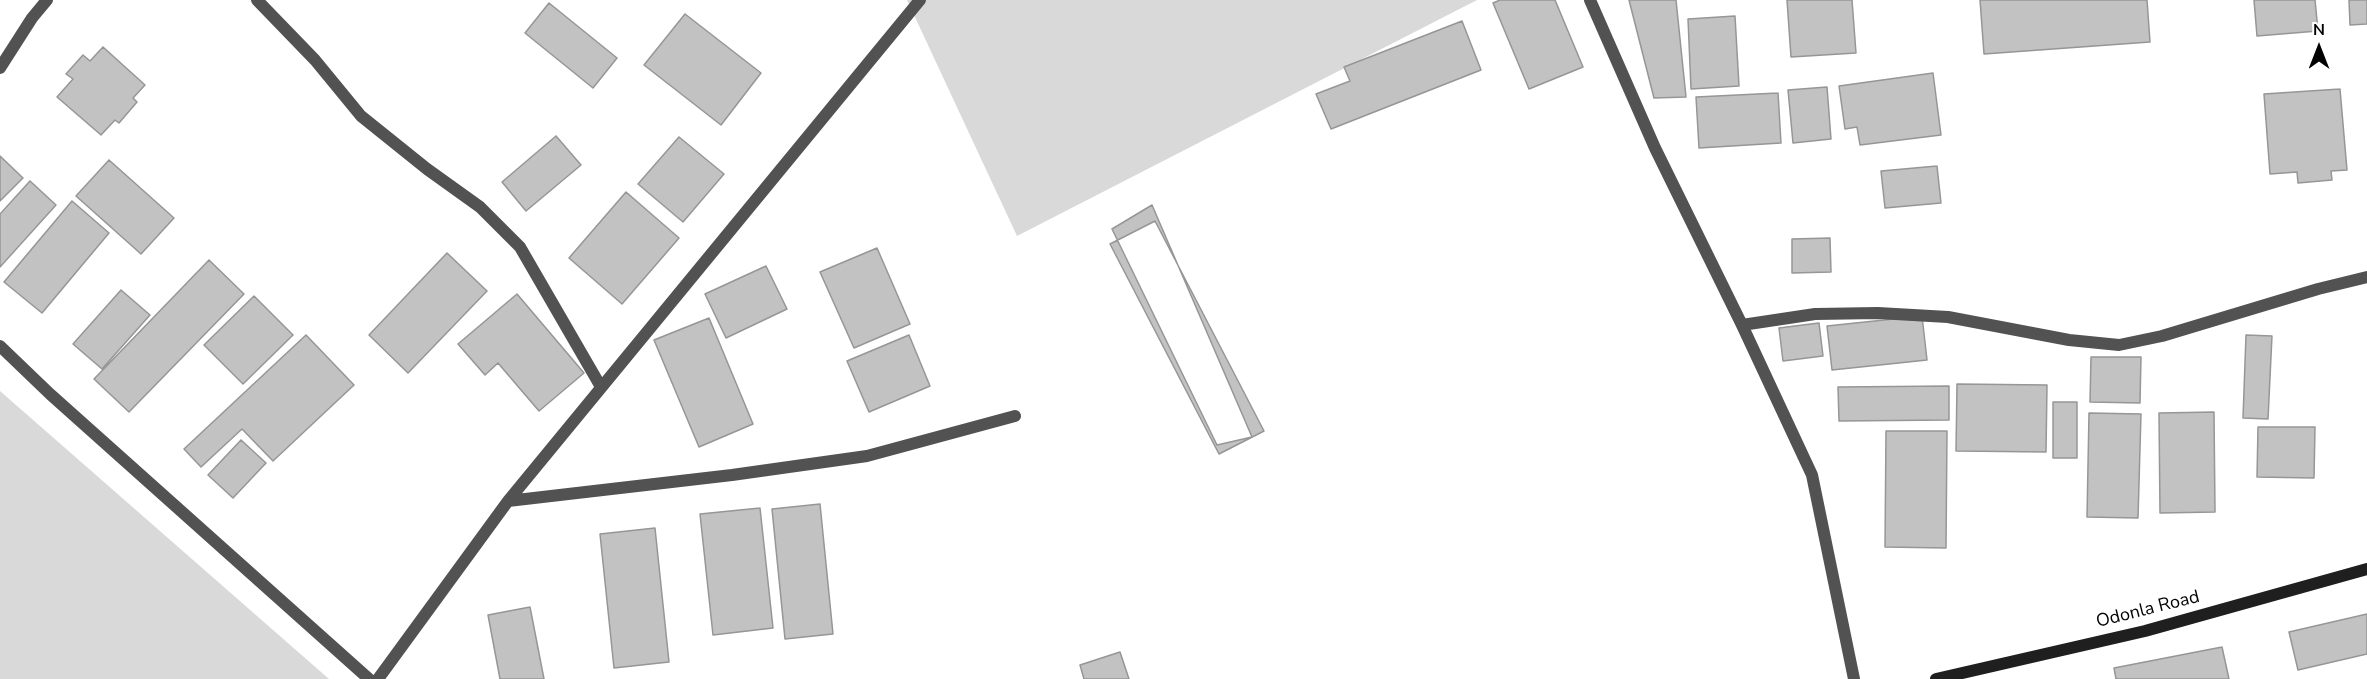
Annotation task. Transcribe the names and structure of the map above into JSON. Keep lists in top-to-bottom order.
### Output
{
  "streets": {
    "street": ["Odonla Road"]
  },
  "north": "top"
}
